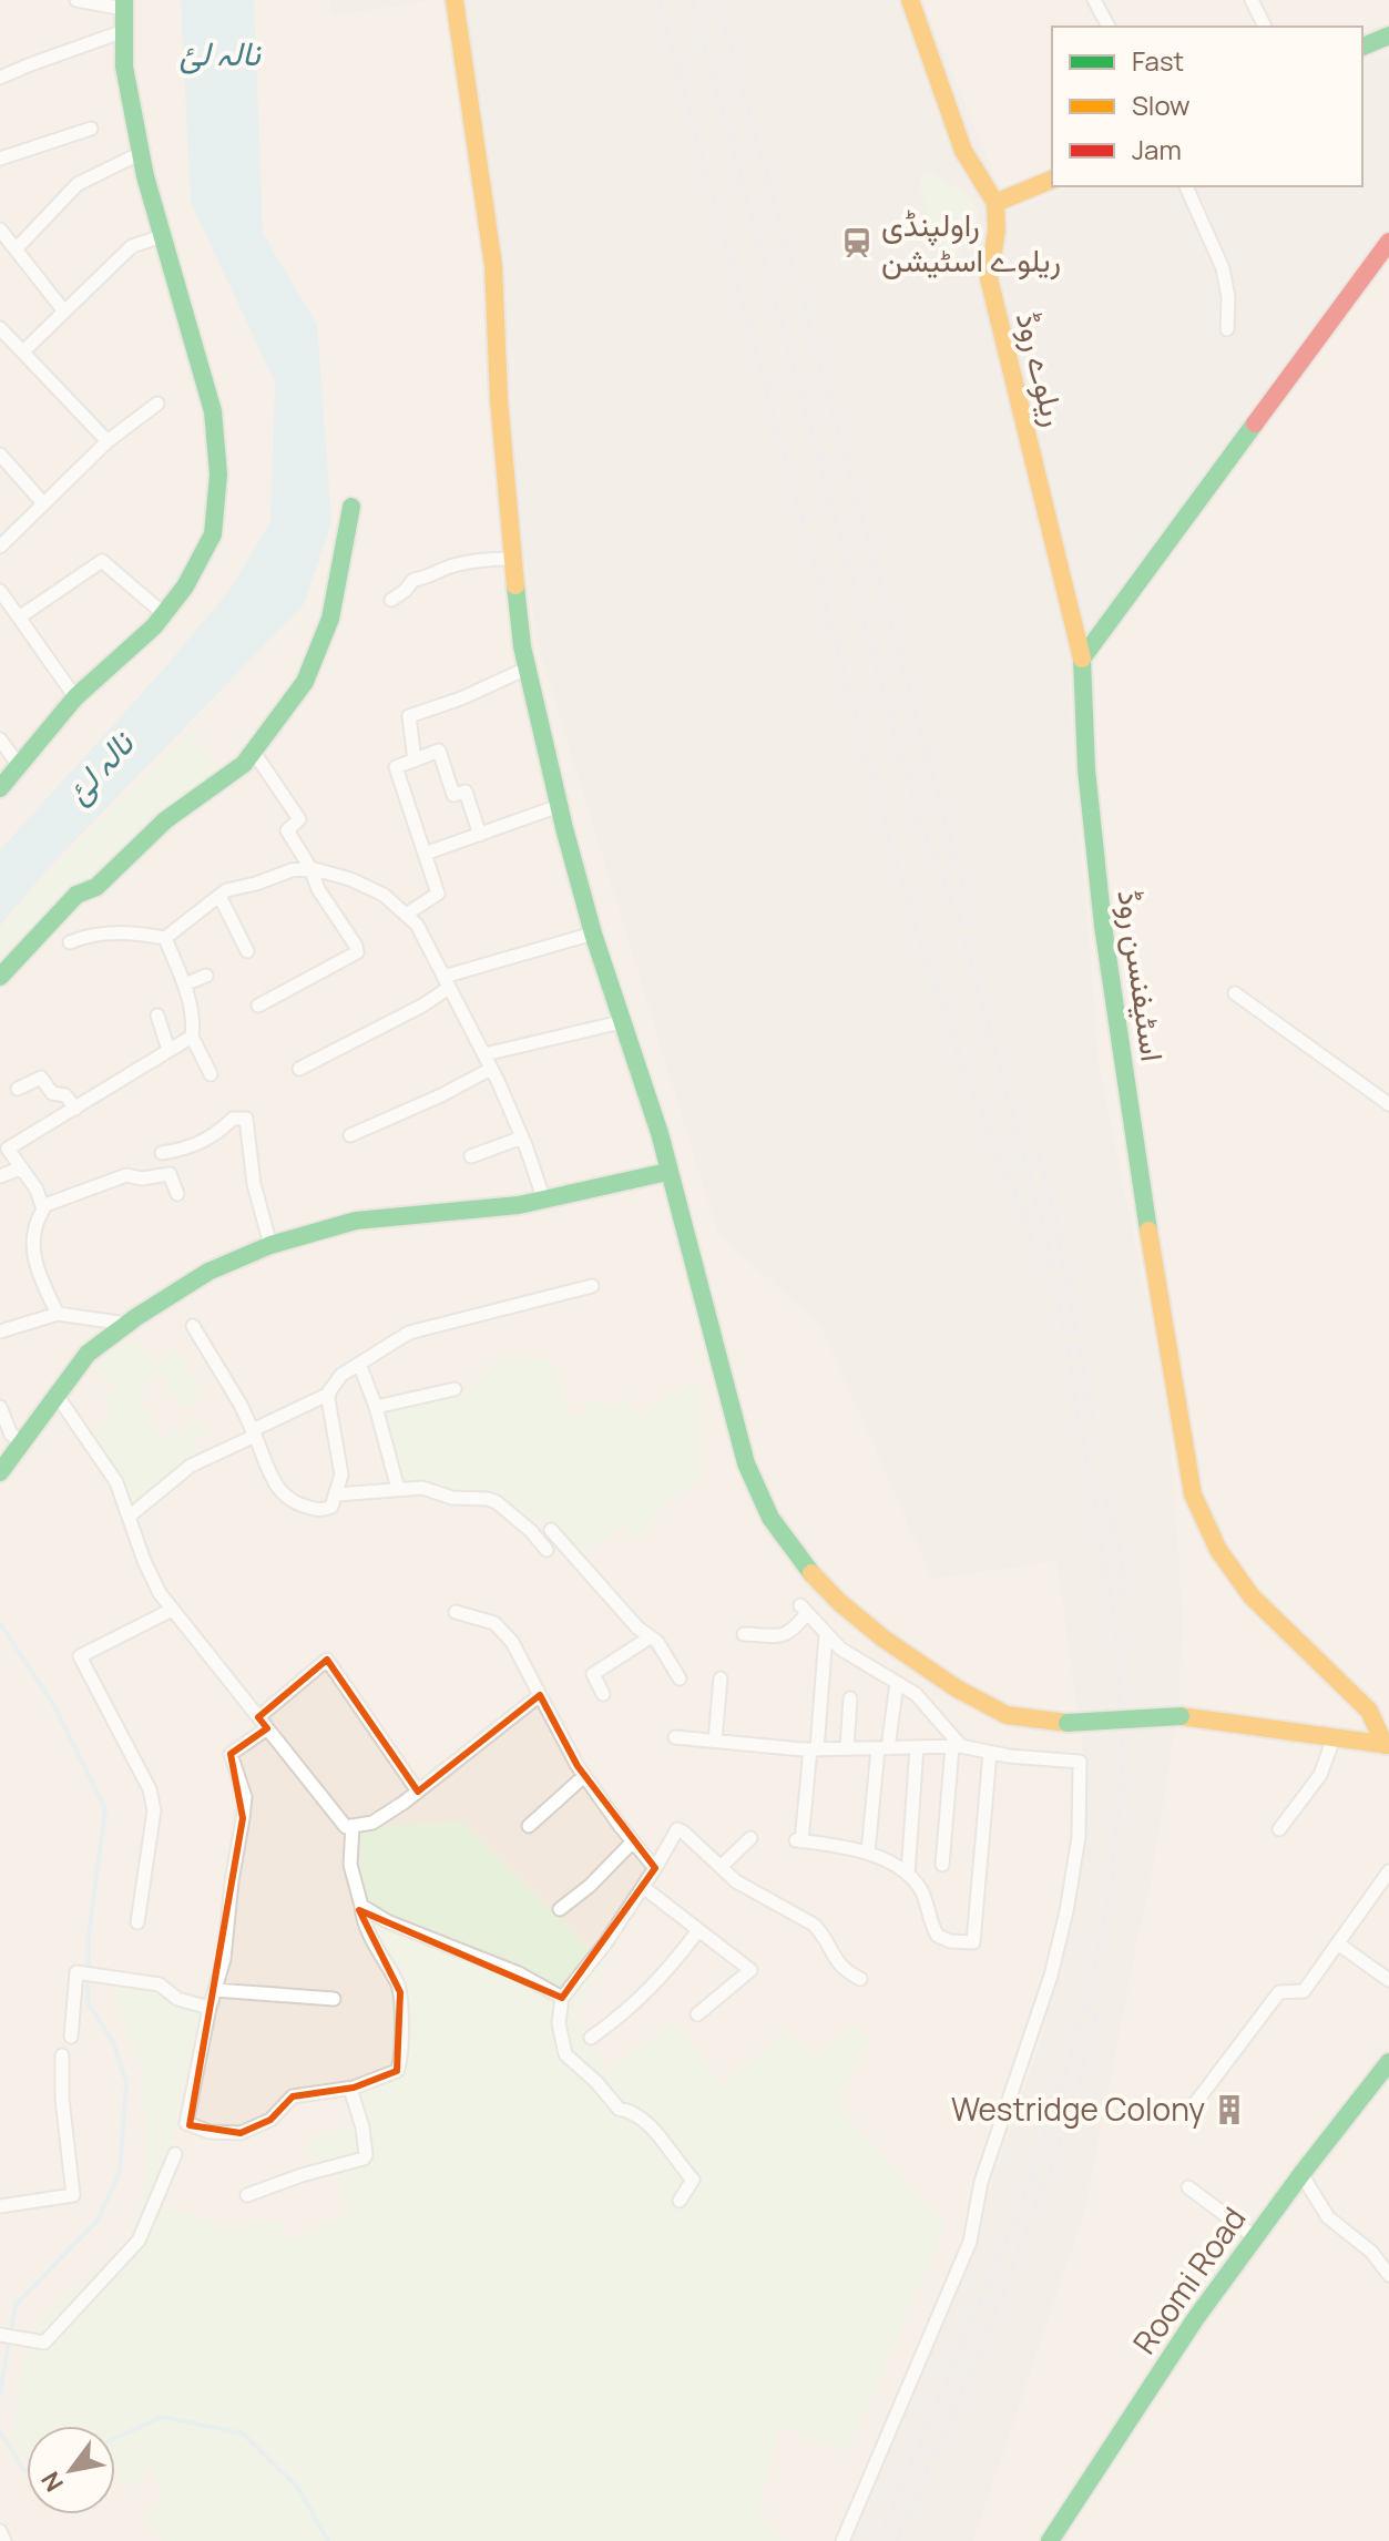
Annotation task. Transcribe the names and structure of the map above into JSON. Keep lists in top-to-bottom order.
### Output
{
  "streets": {
    "street": ["ریلوے روڈ", "اسٹیفنسن روڈ", "Roomi Road"]
  },
  "crossings": [
    ["ریلوے روڈ", "اسٹیفنسن روڈ"]
  ],
  "water": ["نالہ لئ"],
  "places": {
    "station": ["راولپنڈی ریلوے اسٹیشن"],
    "building": ["Westridge Colony"]
  },
  "legend": ["Fast", "Slow", "Jam"],
  "north": "bottom left"
}
